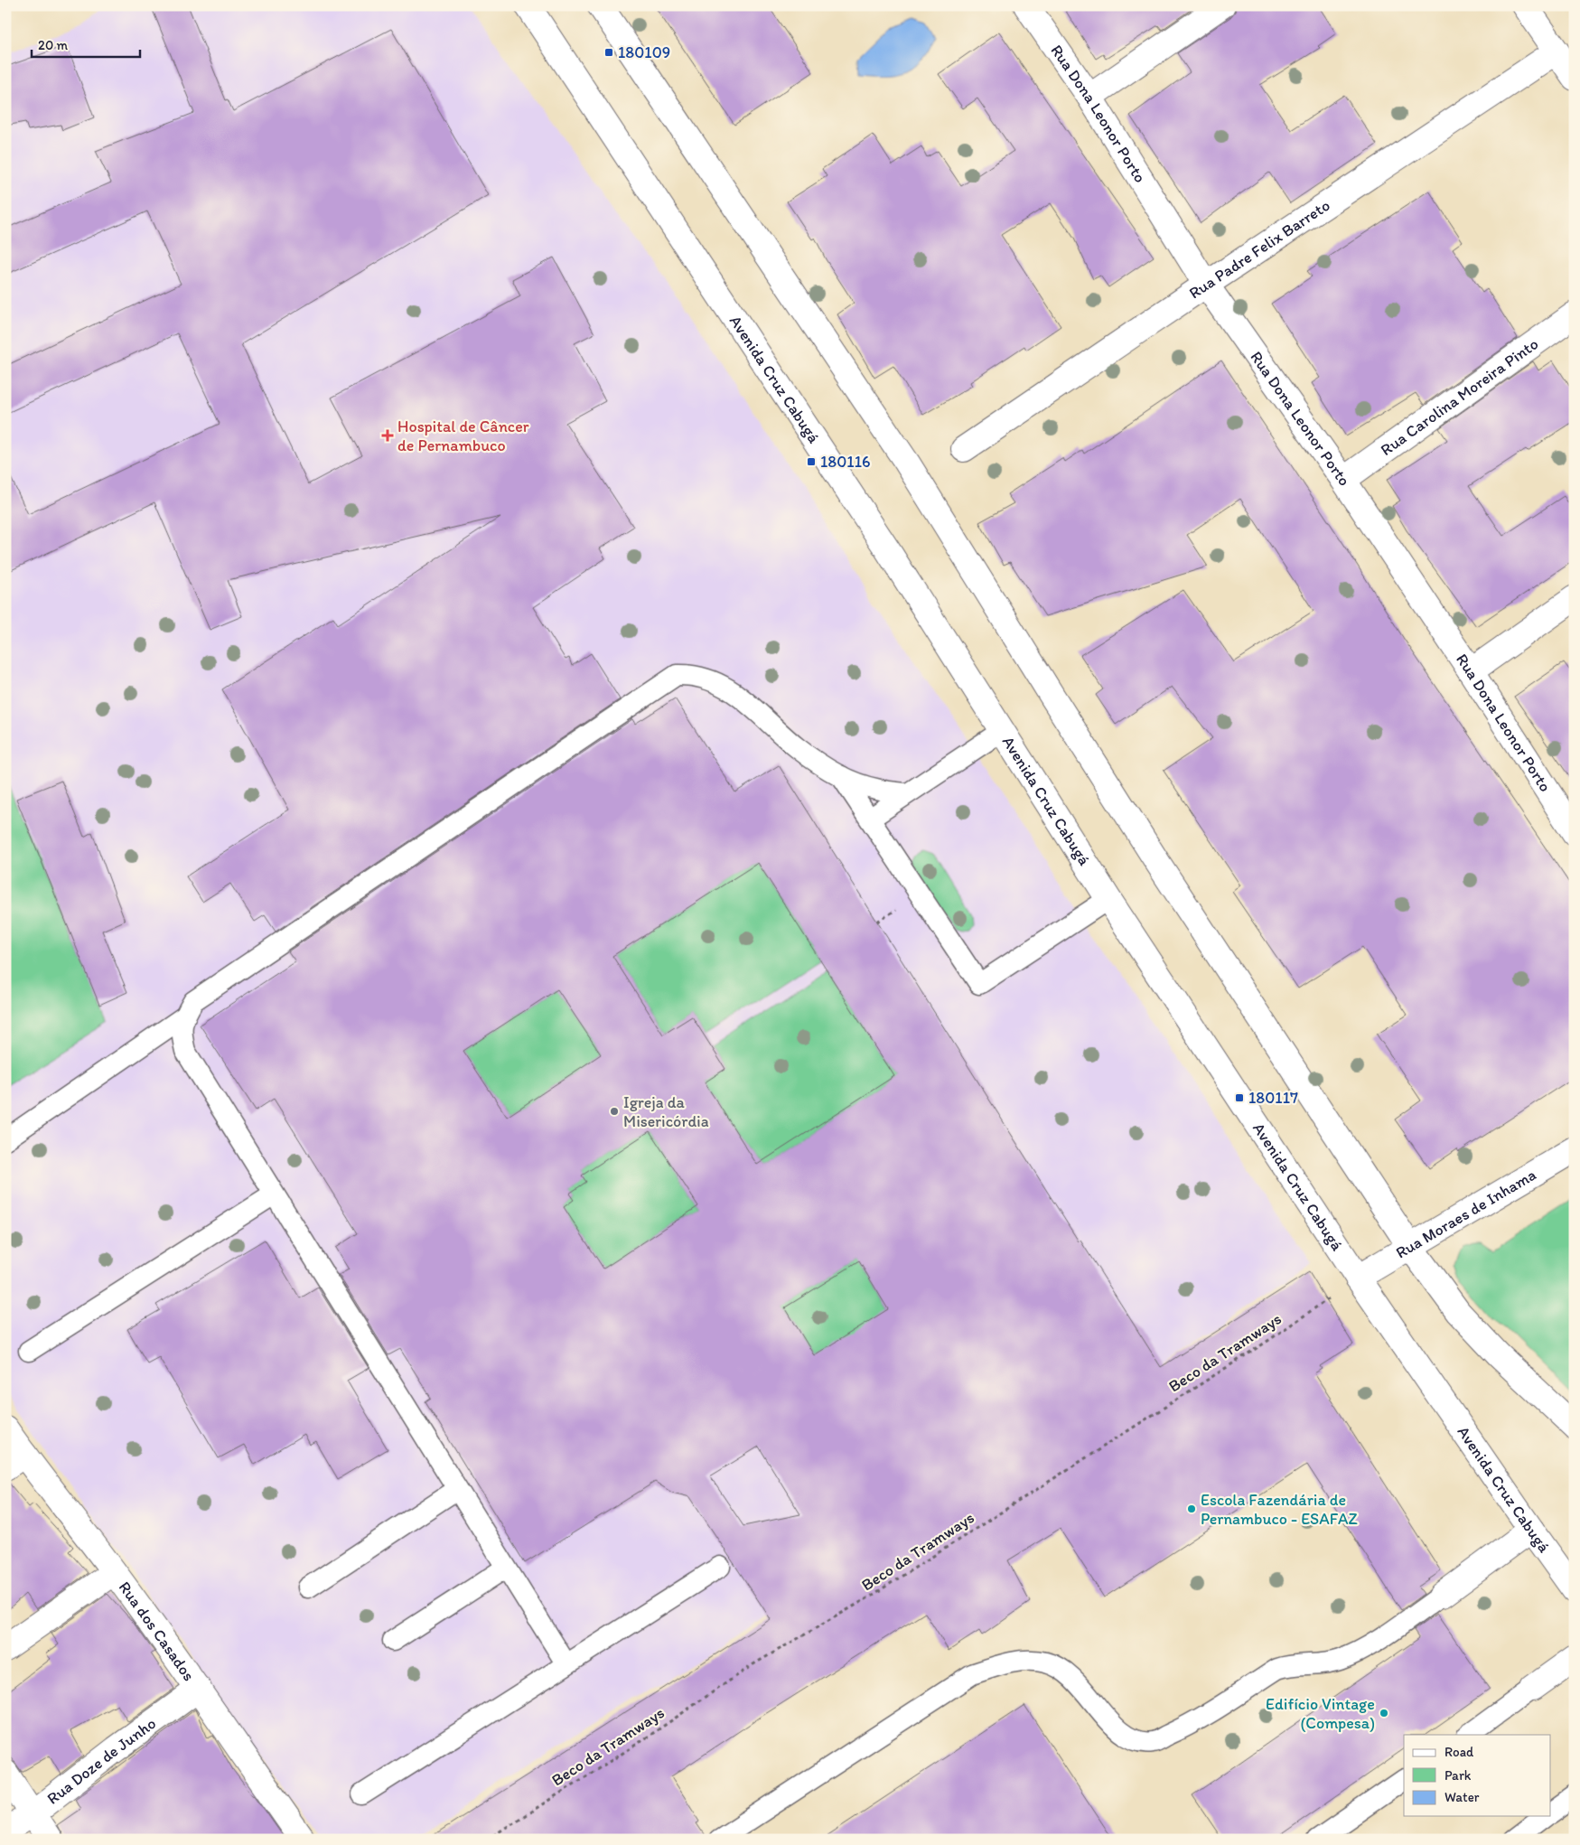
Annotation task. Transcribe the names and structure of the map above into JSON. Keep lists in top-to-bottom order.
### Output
{
  "streets": {
    "main road": [
      "Rua Dona Leonor Porto",
      "Rua Padre Felix Barreto",
      "Avenida Cruz Cabugá",
      "Rua Carolina Moreira Pinto",
      "Rua Moraes de Inhama",
      "Rua dos Casados",
      "Rua Doze de Junho"
    ],
    "path": ["Beco da Tramways"]
  },
  "crossings": [
    ["Rua Dona Leonor Porto", "Rua Padre Felix Barreto"],
    ["Rua Dona Leonor Porto", "Rua Carolina Moreira Pinto"],
    ["Avenida Cruz Cabugá", "Rua Moraes de Inhama"],
    ["Avenida Cruz Cabugá", "Beco da Tramways"],
    ["Rua Moraes de Inhama", "Beco da Tramways"],
    ["Rua dos Casados", "Rua Doze de Junho"]
  ],
  "places": {
    "transit": ["180109", "180116", "180117"],
    "health": ["Hospital de Câncer de Pernambuco"],
    "other": ["Igreja da Misericórdia", "Escola Fazendária de Pernambuco - ESAFAZ", "Edifício Vintage (Compesa)"]
  },
  "legend": ["Road", "Park", "Water"],
  "scale_bar": "20 m"
}
